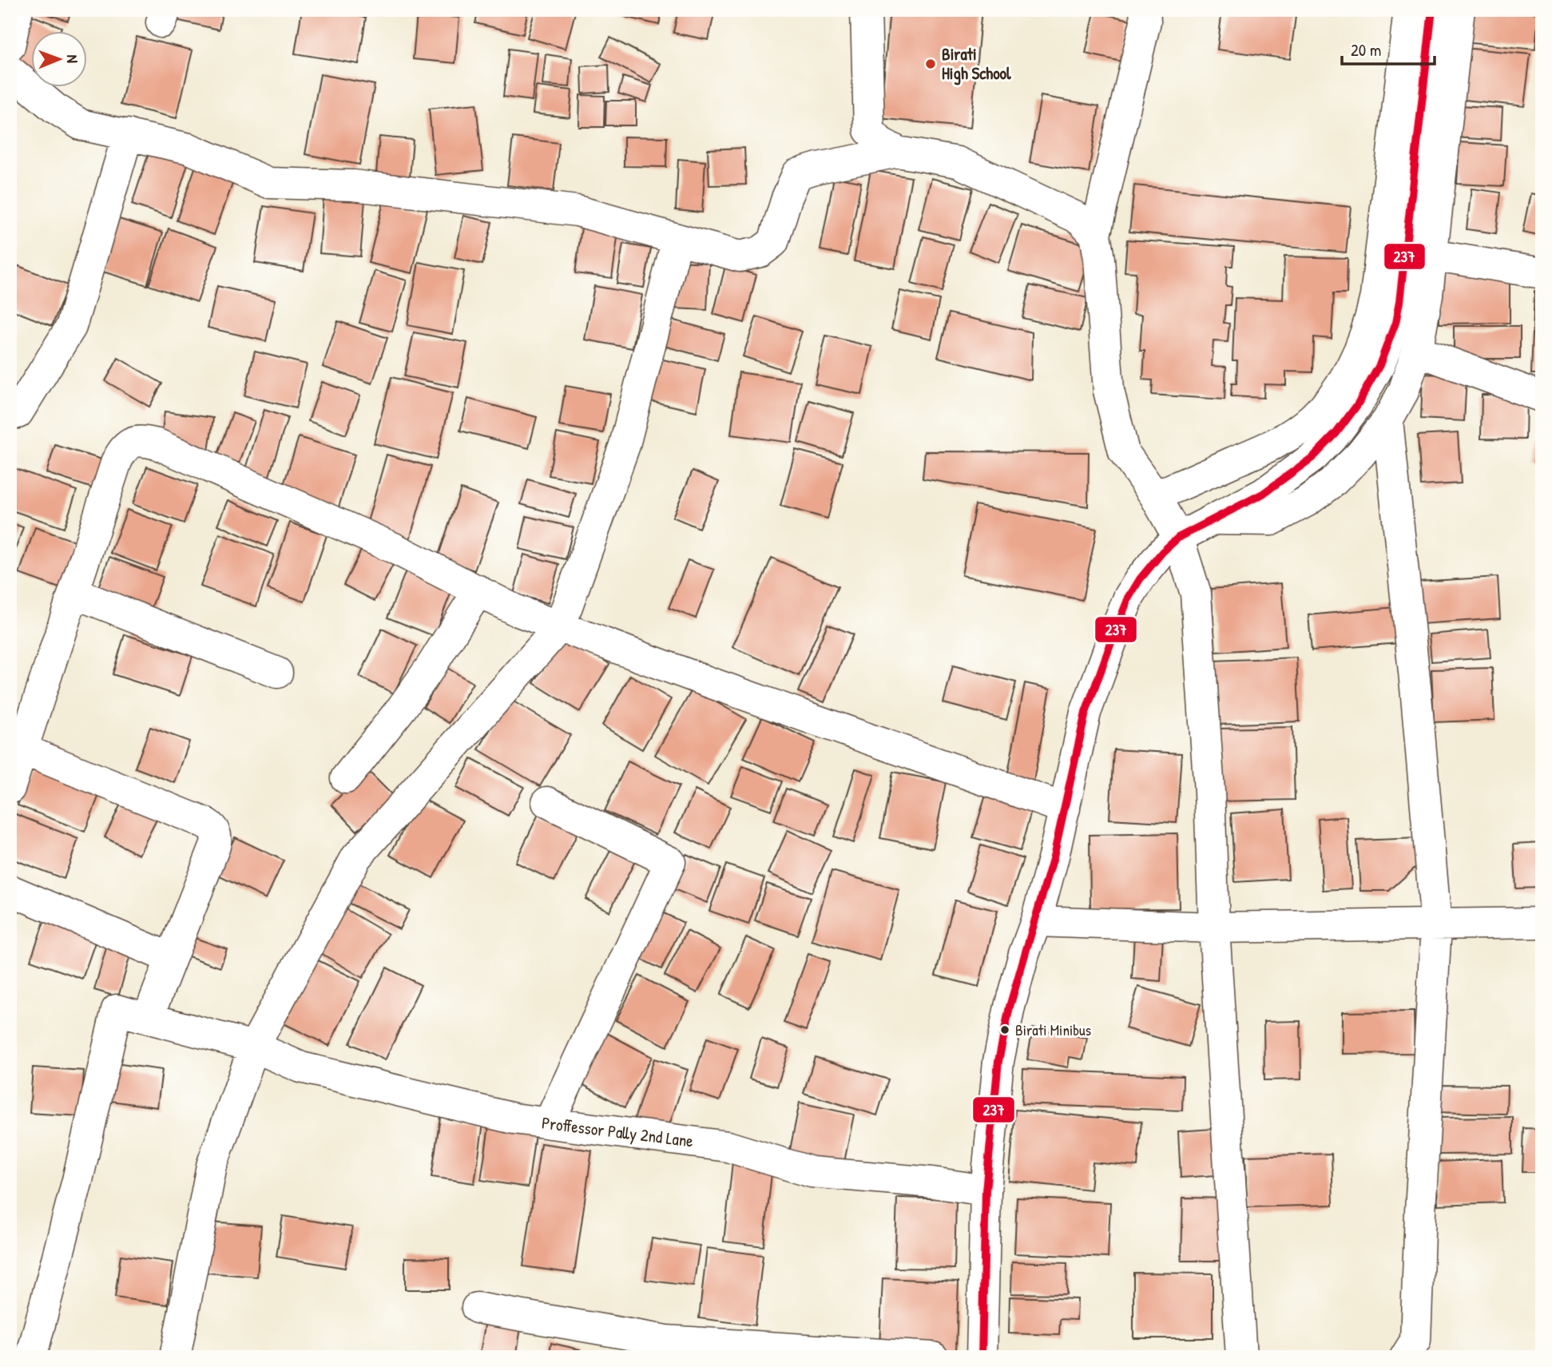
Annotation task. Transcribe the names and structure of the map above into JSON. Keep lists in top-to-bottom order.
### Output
{
  "streets": {
    "street": ["Proffessor Pally 2nd Lane"]
  },
  "places": ["Birati High School", "Birati Minibus"],
  "lines": ["transit line 237"],
  "scale_bar": "20 m",
  "north": "right"
}
